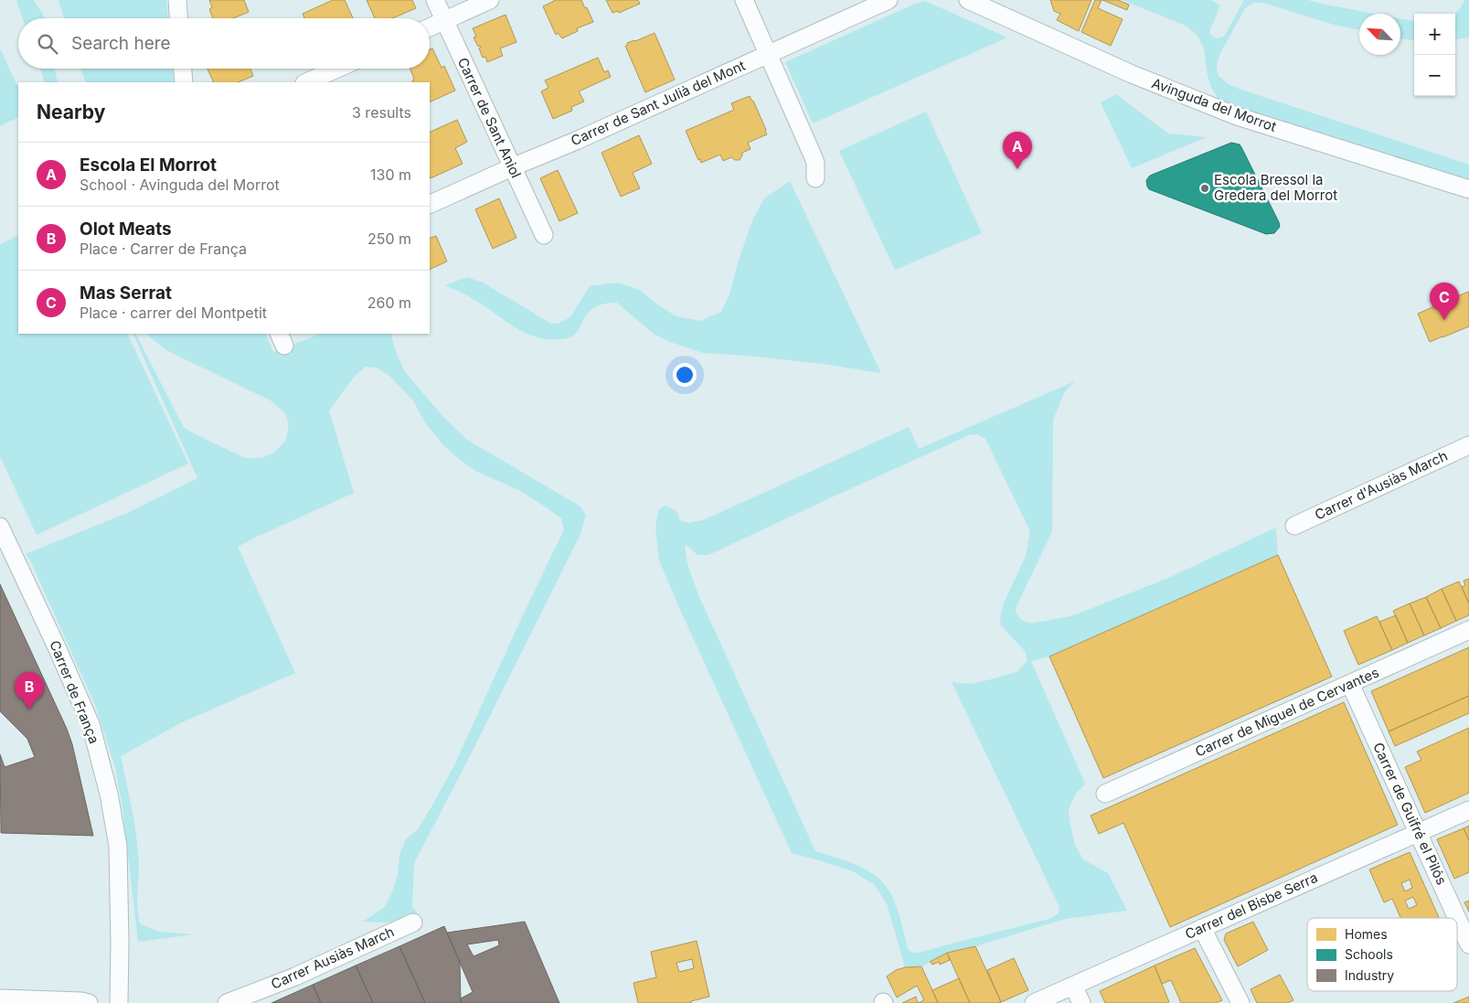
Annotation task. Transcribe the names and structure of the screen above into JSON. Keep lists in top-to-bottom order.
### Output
{
  "streets": {
    "street": [
      "Carrer de Sant Julià del Mont",
      "Avinguda del Morrot",
      "Carrer de Sant Aniol",
      "Carrer d'Ausiàs March",
      "Carrer de França",
      "Carrer de Miguel de Cervantes",
      "Carrer de Guifré el Pilós",
      "Carrer del Bisbe Serra",
      "Carrer Ausiàs March"
    ]
  },
  "crossings": [
    ["Carrer de Sant Julià del Mont", "Carrer de Sant Aniol"],
    ["Carrer de Miguel de Cervantes", "Carrer de Guifré el Pilós"],
    ["Carrer de Guifré el Pilós", "Carrer del Bisbe Serra"]
  ],
  "places": ["Escola Bressol la Gredera del Morrot"],
  "legend": ["Homes", "Schools", "Industry"],
  "north": "top left",
  "page": {
    "map_buttons": ["+", "−"],
    "search": "Search here",
    "heading": ["Nearby", "3 results"],
    "pins": ["A", "C", "B"],
    "list": [
      {
        "mark": "A",
        "name": "Escola El Morrot",
        "note": "School · Avinguda del Morrot",
        "value": "130 m"
      },
      {
        "mark": "B",
        "name": "Olot Meats",
        "note": "Place · Carrer de França",
        "value": "250 m"
      },
      {
        "mark": "C",
        "name": "Mas Serrat",
        "note": "Place · carrer del Montpetit",
        "value": "260 m"
      }
    ]
  }
}
